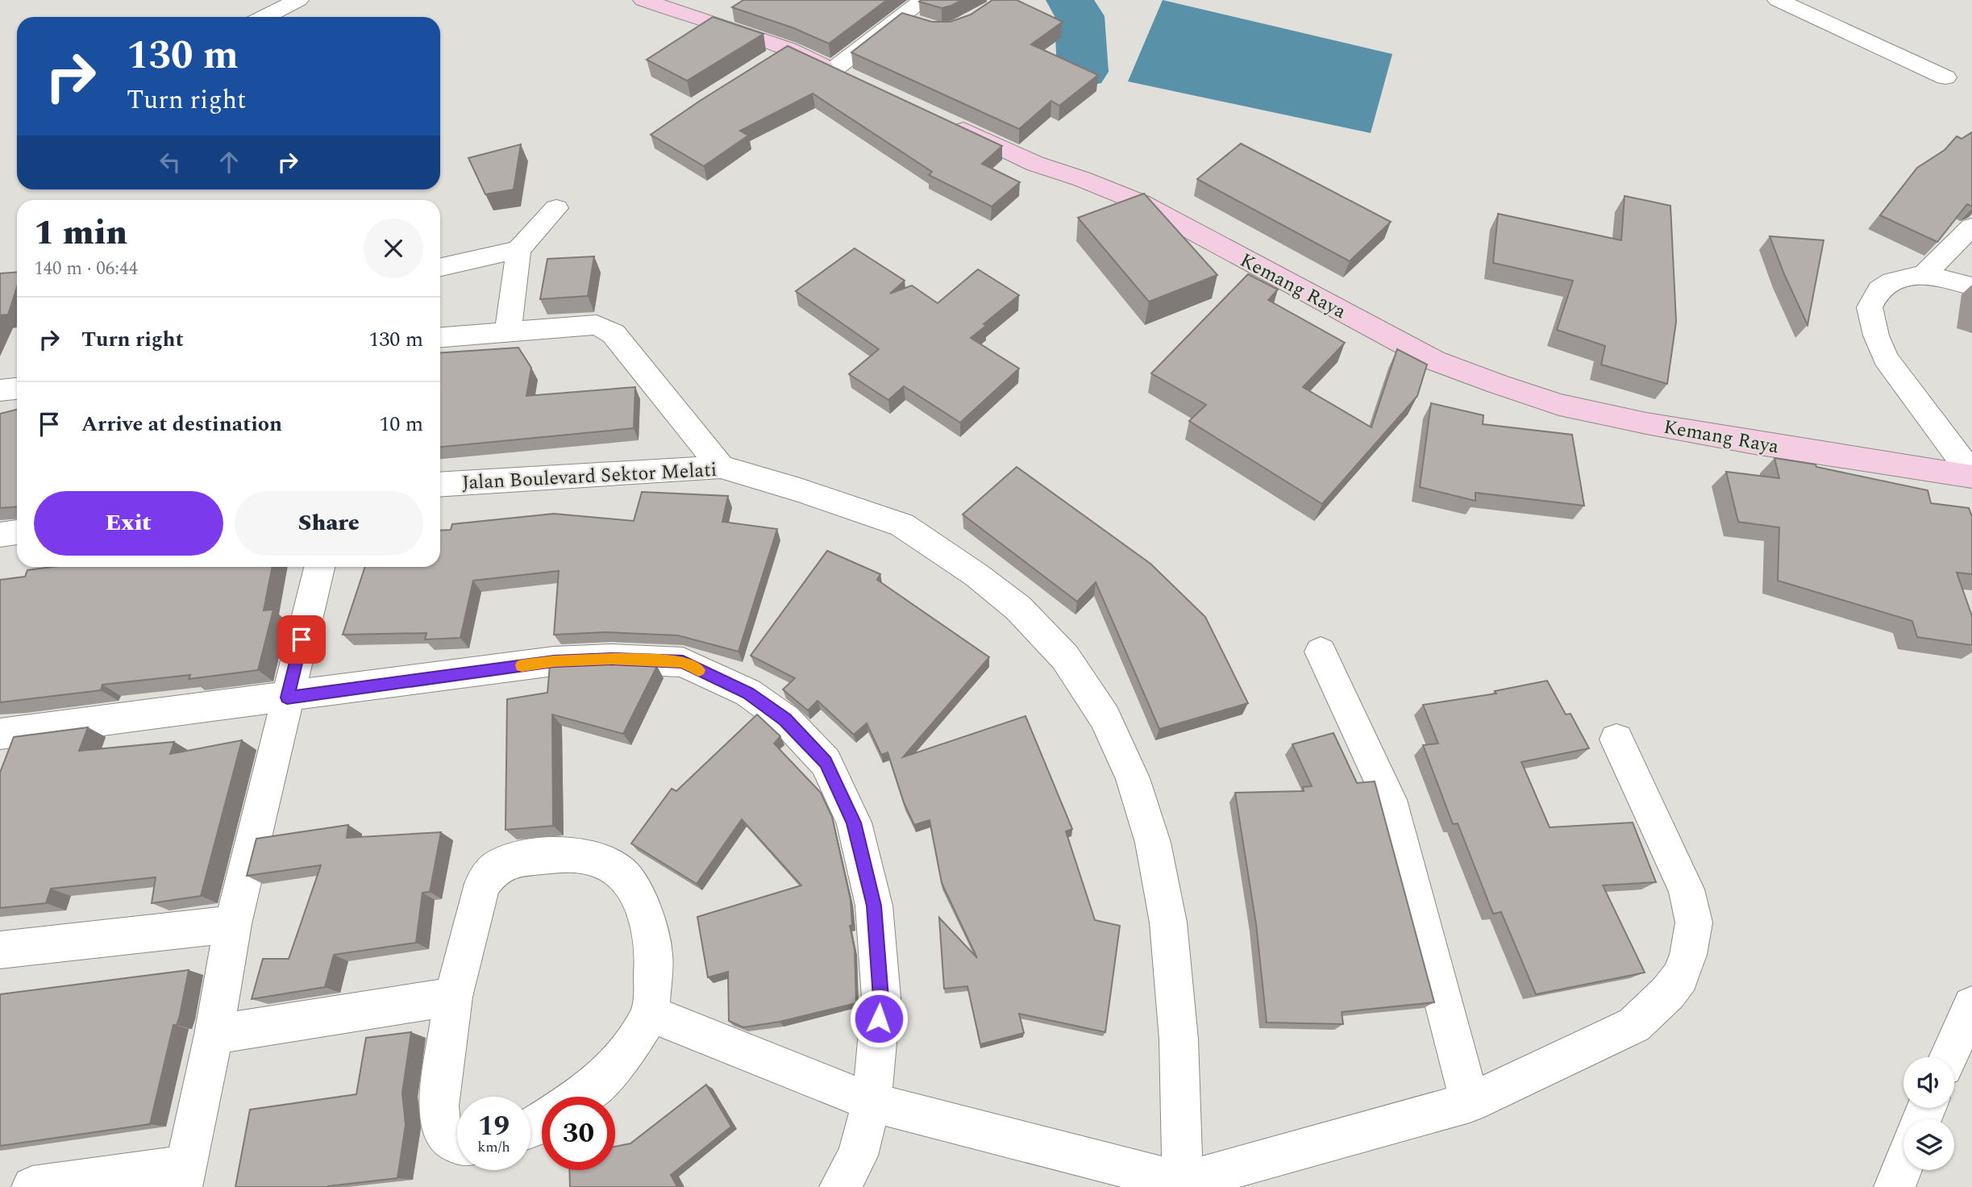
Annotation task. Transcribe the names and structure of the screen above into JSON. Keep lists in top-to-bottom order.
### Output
{
  "streets": {
    "street": ["Kemang Raya", "Jalan Boulevard Sektor Melati"]
  },
  "page": {
    "turn": ["130 m", "Turn right"],
    "heading": ["1 min", "140 m · 06:44"],
    "list": [
      {
        "name": "Turn right",
        "value": "130 m"
      },
      {
        "name": "Arrive at destination",
        "value": "10 m"
      }
    ],
    "buttons": ["Exit", "Share"],
    "speed": "19 km/h",
    "limit": "30"
  }
}
